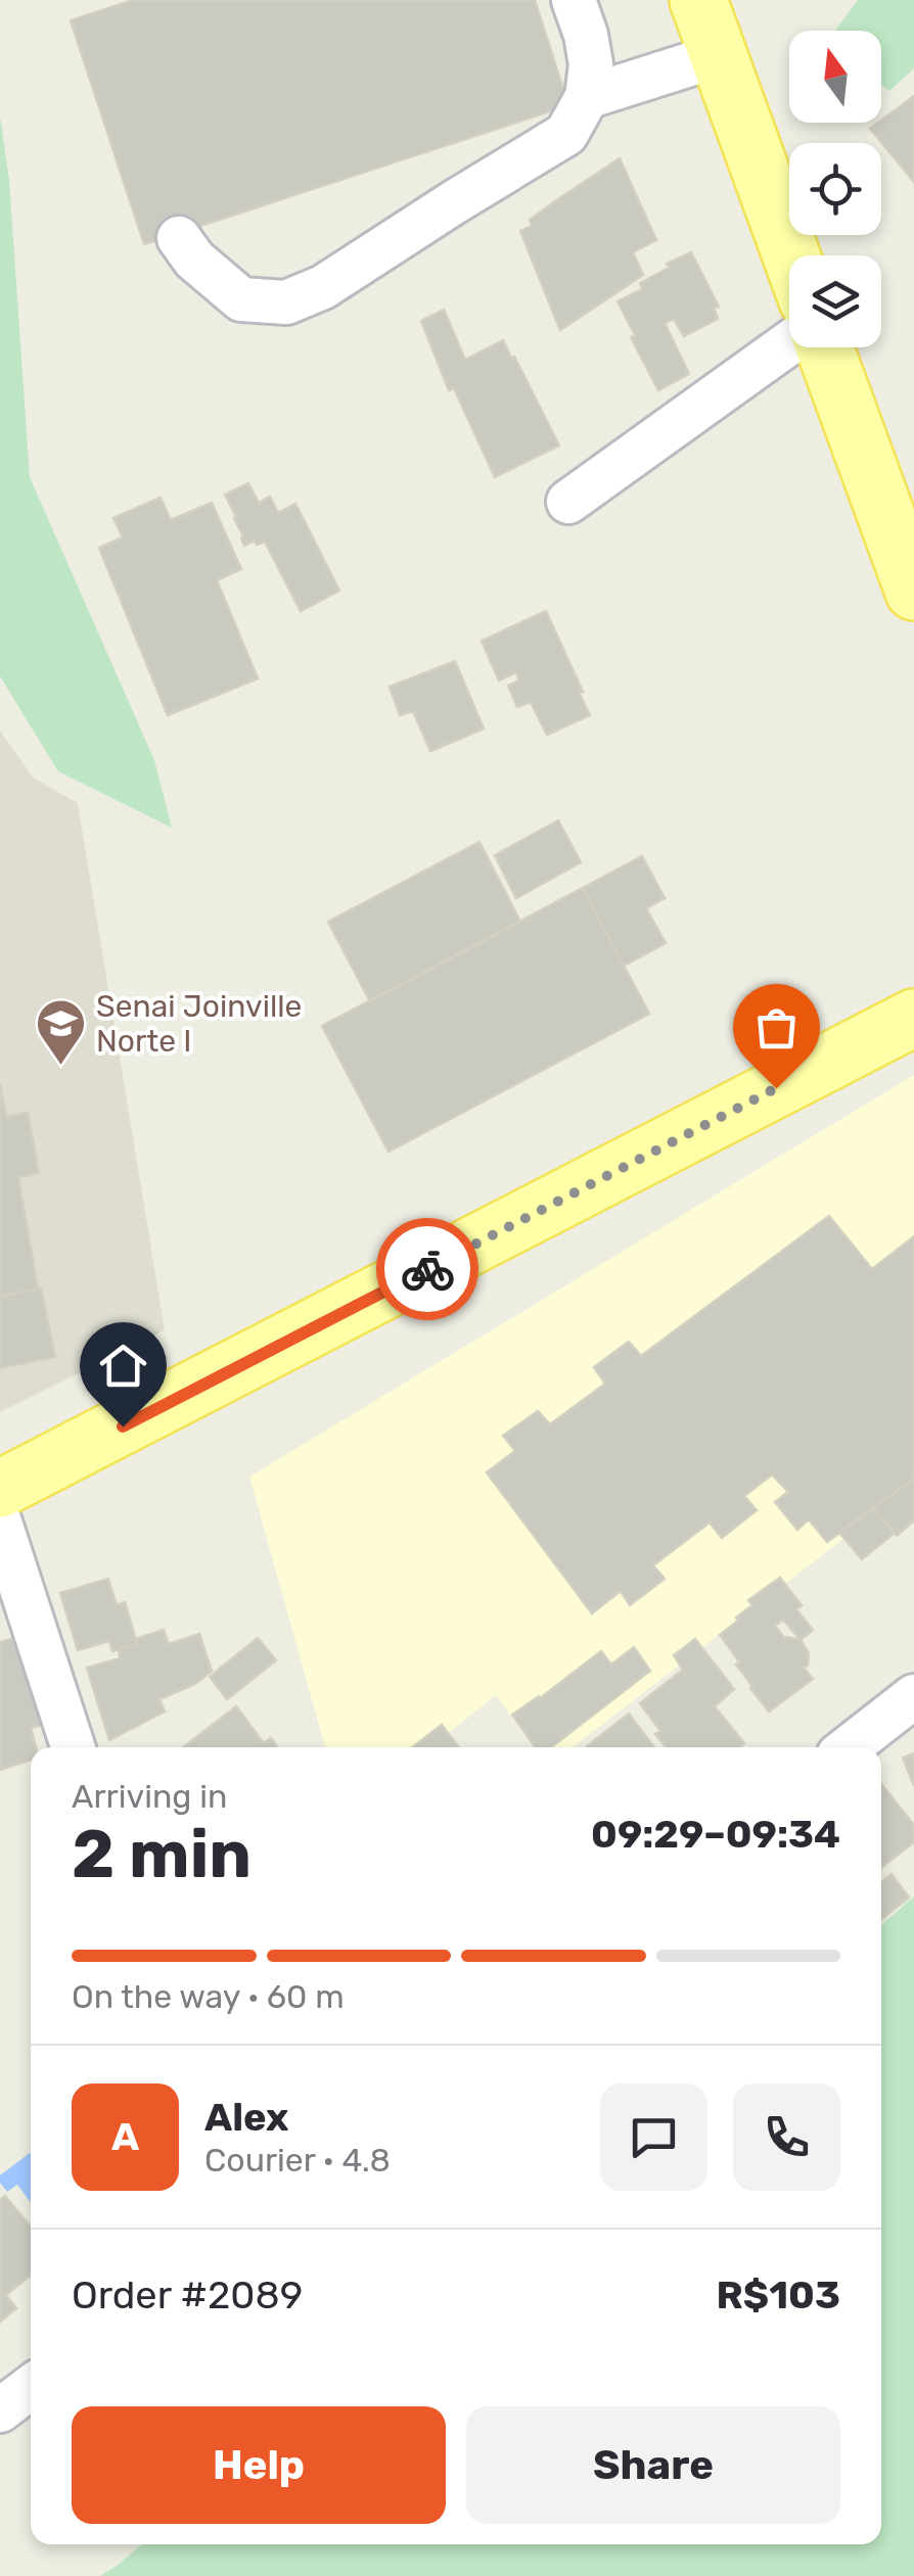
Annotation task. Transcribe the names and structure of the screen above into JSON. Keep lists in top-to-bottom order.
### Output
{
  "places": {
    "school or university": ["Senai Joinville Norte I"]
  },
  "north": "top",
  "page": {
    "heading": ["2 min", "Arriving in", "09:29–09:34"],
    "panel": [
      "Alex",
      "Courier · 4.8",
      "Order #2089",
      "R$103"
    ],
    "bar": "On the way · 60 m",
    "round": "A",
    "buttons": ["Help", "Share"]
  }
}
